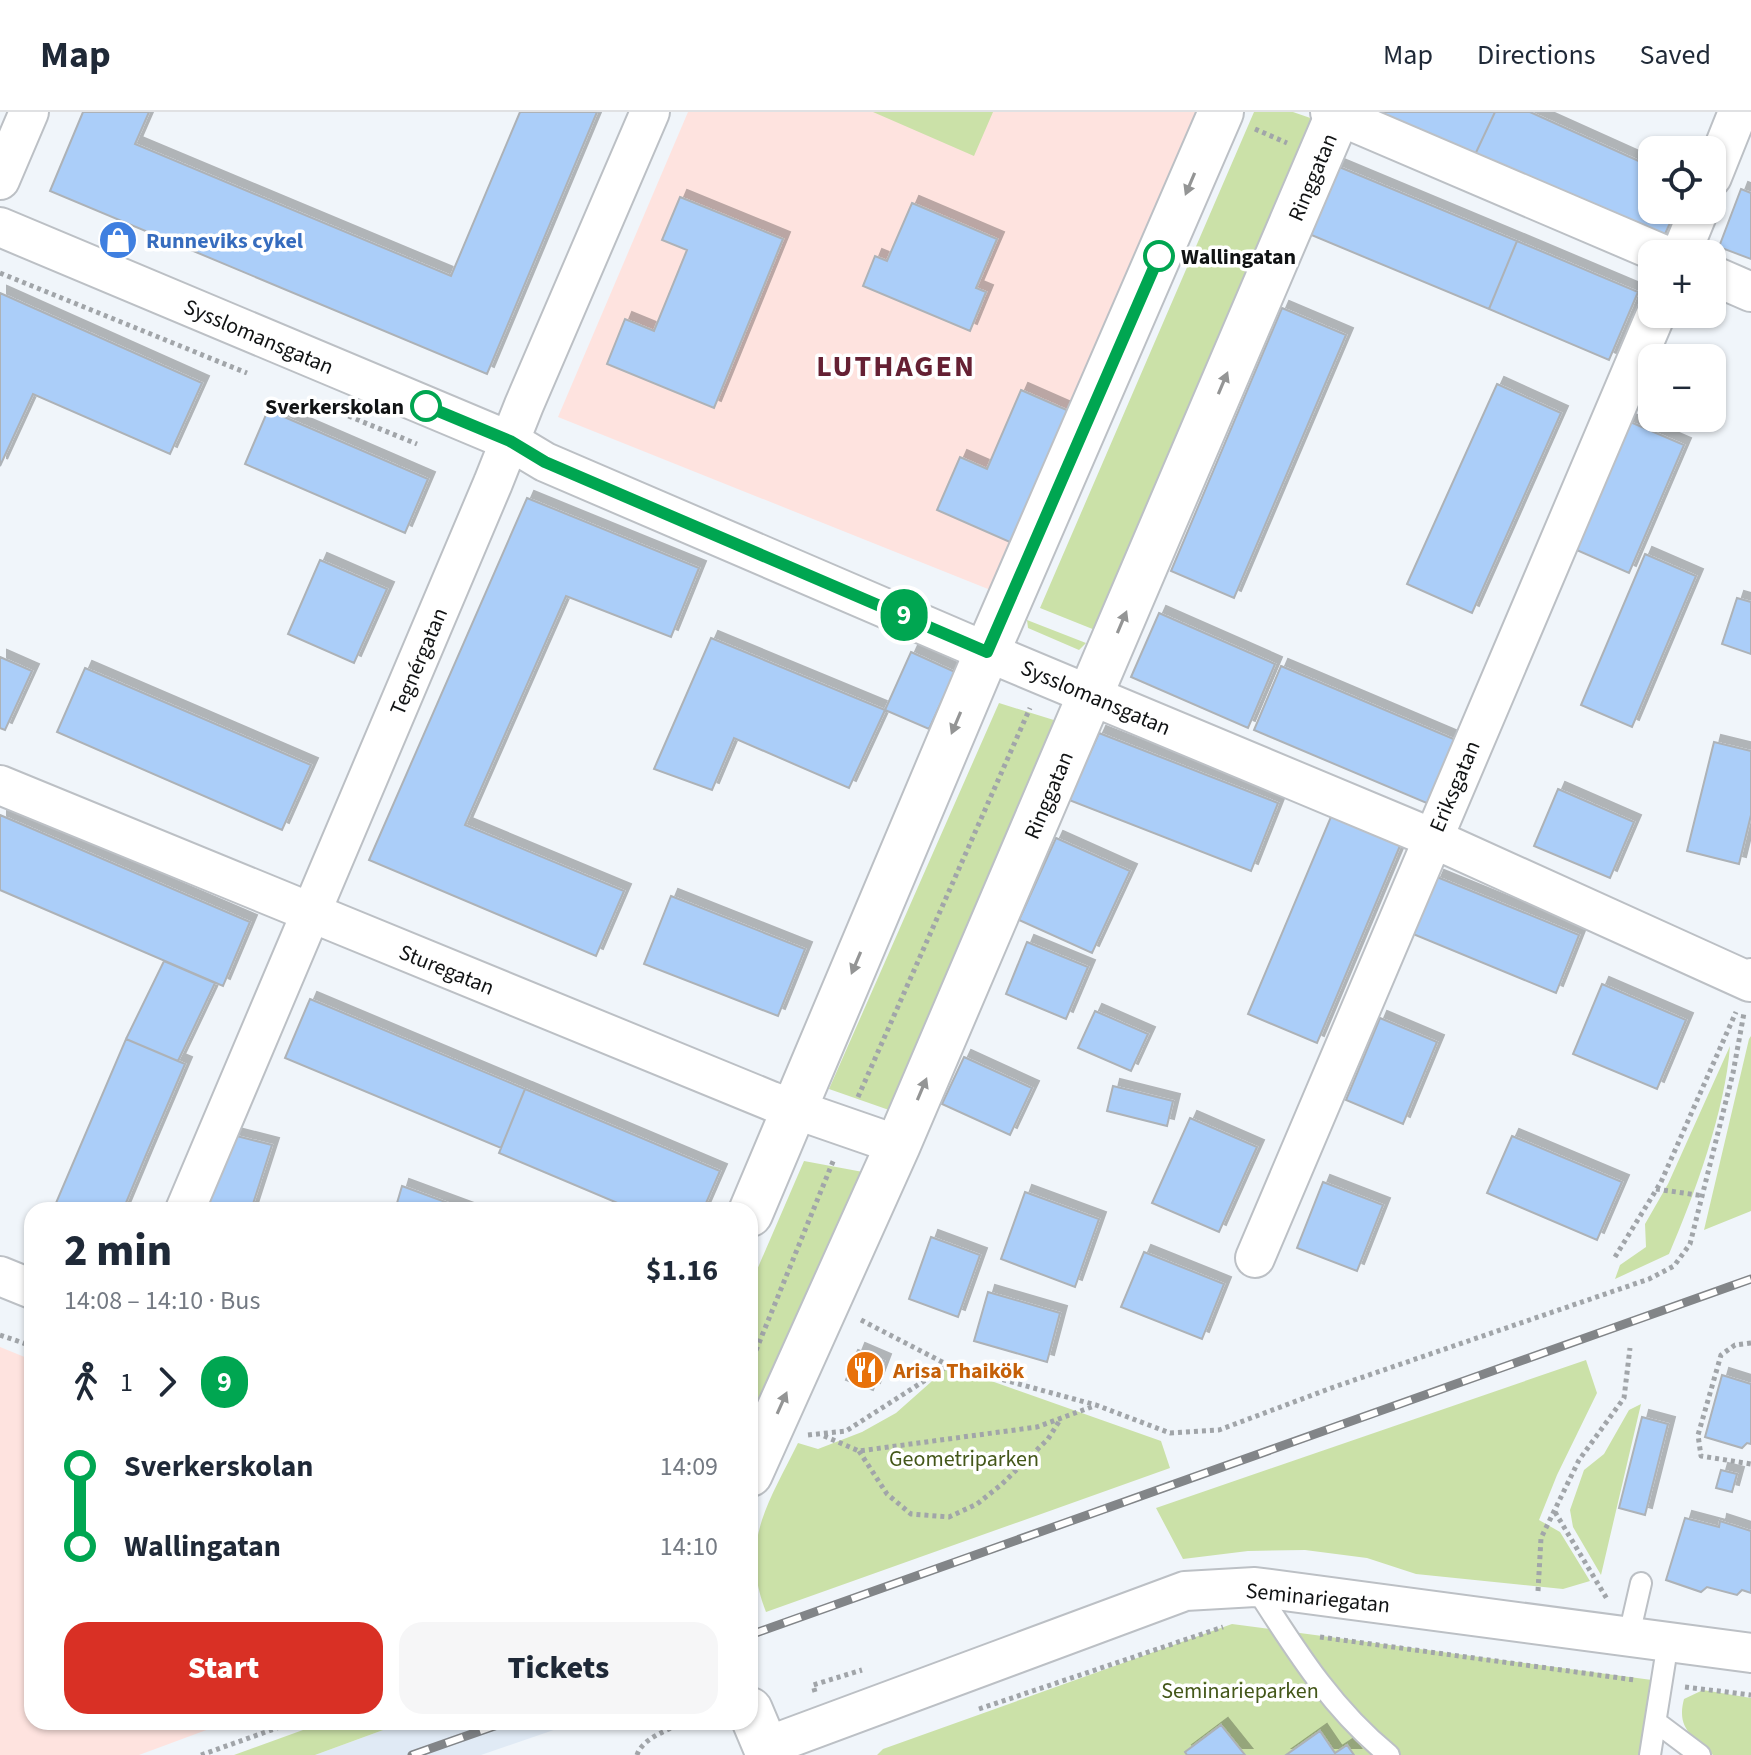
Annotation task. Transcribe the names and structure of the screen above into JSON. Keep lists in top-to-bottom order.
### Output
{
  "streets": {
    "street": [
      "Ringgatan",
      "Sysslomansgatan",
      "Tegnérgatan",
      "Eriksgatan",
      "Sturegatan",
      "Seminariegatan"
    ]
  },
  "crossings": [
    ["Ringgatan", "Sysslomansgatan"],
    ["Ringgatan", "Sturegatan"],
    ["Sysslomansgatan", "Tegnérgatan"],
    ["Sysslomansgatan", "Eriksgatan"],
    ["Tegnérgatan", "Sturegatan"]
  ],
  "districts": ["LUTHAGEN"],
  "parks": ["Geometriparken", "Seminarieparken"],
  "places": {
    "shop": ["Runneviks cykel"],
    "other": ["Wallingatan", "Sverkerskolan"],
    "restaurant": ["Arisa Thaikök"]
  },
  "lines": ["bus line 9"],
  "page": {
    "header": "Map",
    "nav": ["Map", "Directions", "Saved"],
    "on_map": "9",
    "map_buttons": ["+", "−"],
    "heading": ["2 min", "14:08 – 14:10 · Bus", "$1.16"],
    "legs": ["1", "9"],
    "list": [
      {
        "name": "Sverkerskolan",
        "value": "14:09"
      },
      {
        "name": "Wallingatan",
        "value": "14:10"
      }
    ],
    "buttons": ["Start", "Tickets"]
  }
}
